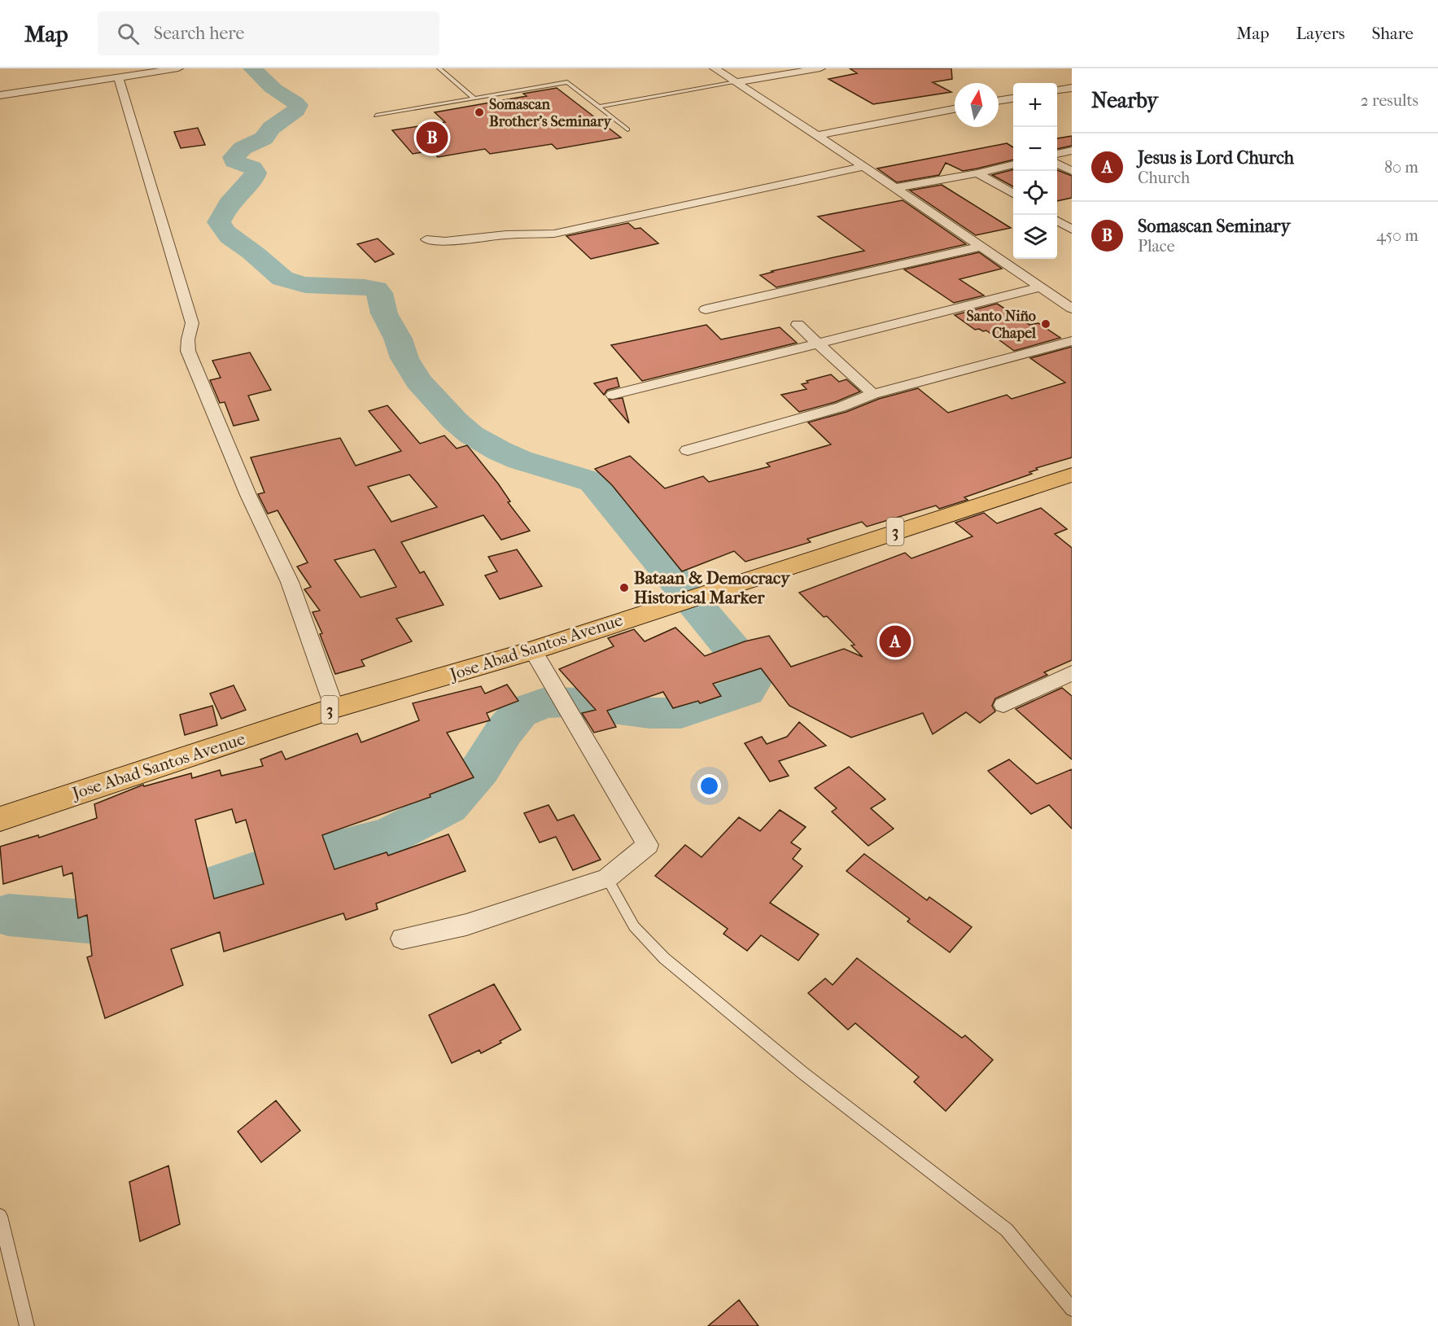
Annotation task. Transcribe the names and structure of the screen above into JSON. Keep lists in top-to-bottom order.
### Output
{
  "streets": {
    "highway": ["3", "Jose Abad Santos Avenue"]
  },
  "places": ["Somascan Brother's Seminary", "Santo Niño Chapel", "Bataan & Democracy Historical Marker"],
  "north": "top",
  "page": {
    "header": "Map",
    "search": "Search here",
    "nav": ["Map", "Layers", "Share"],
    "heading": ["Nearby", "2 results"],
    "map_buttons": ["+", "−"],
    "pins": ["B", "A"],
    "list": [
      {
        "mark": "A",
        "name": "Jesus is Lord Church",
        "note": "Church",
        "value": "80 m"
      },
      {
        "mark": "B",
        "name": "Somascan Seminary",
        "note": "Place",
        "value": "450 m"
      }
    ]
  }
}
